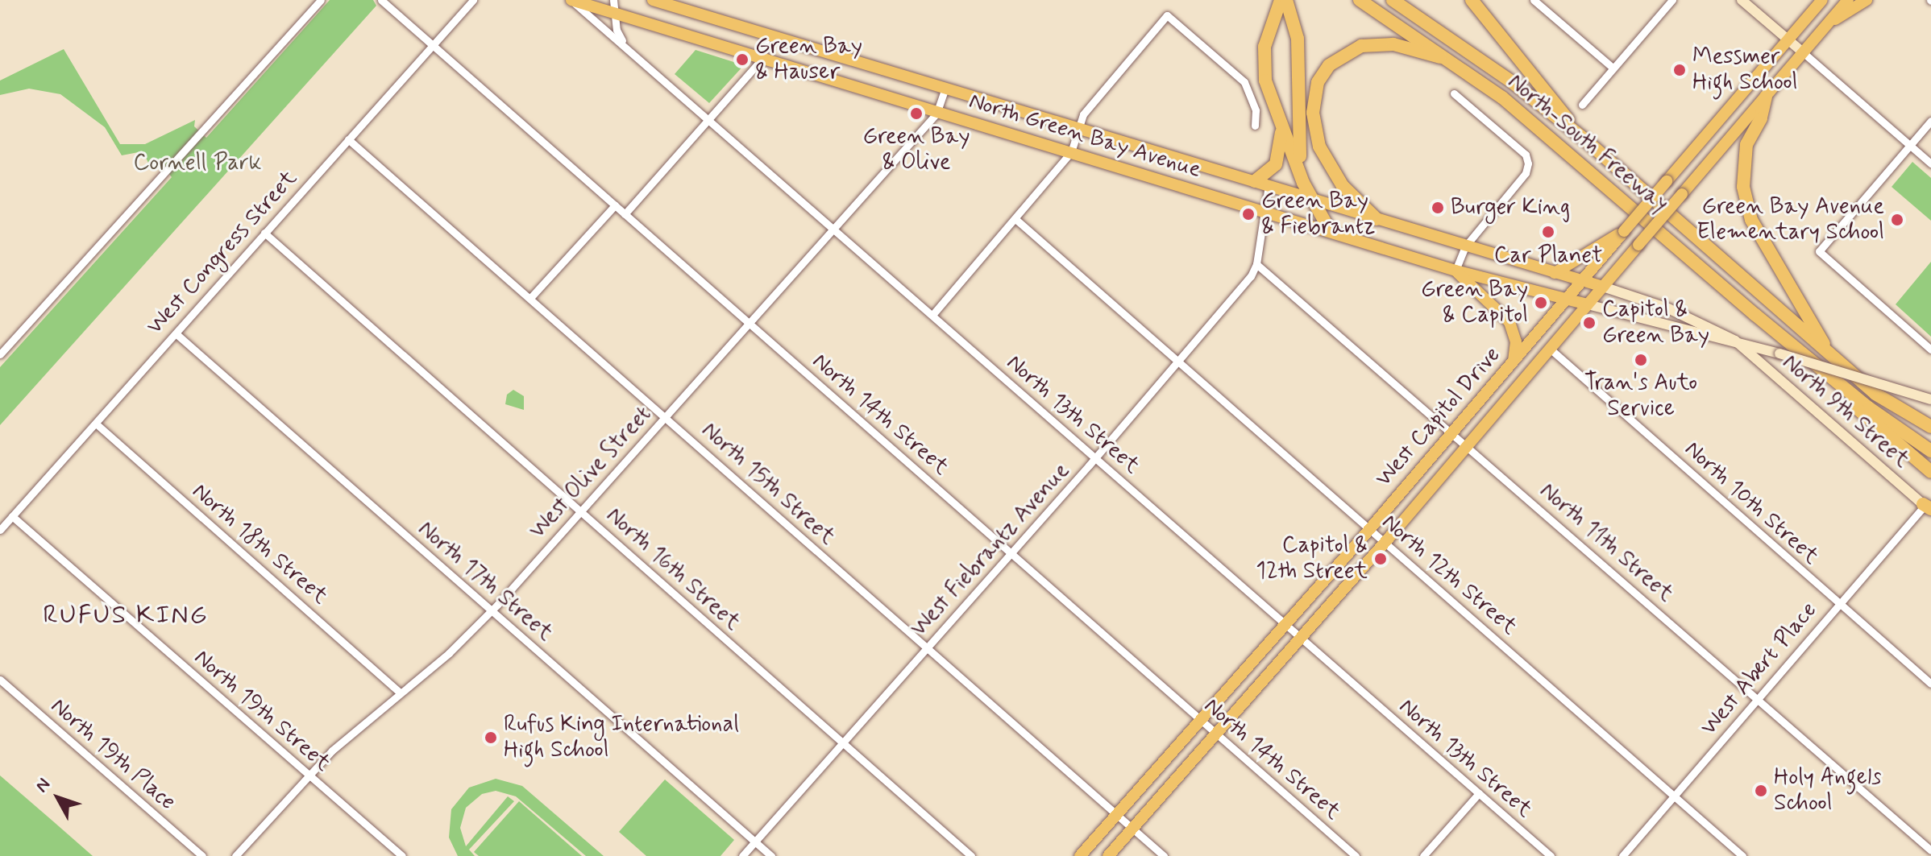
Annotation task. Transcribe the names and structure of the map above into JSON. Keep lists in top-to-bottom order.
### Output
{
  "streets": {
    "highway": ["North-South Freeway"],
    "main road": ["North Green Bay Avenue", "North 9th Street", "West Capitol Drive"],
    "street": [
      "West Congress Street",
      "North 14th Street",
      "North 13th Street",
      "West Olive Street",
      "North 15th Street",
      "North 10th Street",
      "North 11th Street",
      "North 18th Street",
      "West Fiebrantz Avenue",
      "North 16th Street",
      "North 12th Street",
      "North 17th Street",
      "West Abert Place",
      "North 19th Street",
      "North 19th Place"
    ]
  },
  "crossings": [
    ["North Green Bay Avenue", "North 13th Street"],
    ["North Green Bay Avenue", "West Capitol Drive"],
    ["North Green Bay Avenue", "West Olive Street"],
    ["West Congress Street", "North 14th Street"],
    ["West Congress Street", "North 15th Street"],
    ["West Congress Street", "North 18th Street"],
    ["West Congress Street", "North 16th Street"],
    ["West Congress Street", "North 17th Street"],
    ["West Congress Street", "North 19th Street"],
    ["North 9th Street", "West Abert Place"],
    ["North 14th Street", "West Capitol Drive"],
    ["North 14th Street", "West Olive Street"],
    ["North 14th Street", "West Fiebrantz Avenue"],
    ["North 13th Street", "West Capitol Drive"],
    ["North 13th Street", "West Olive Street"],
    ["North 13th Street", "West Fiebrantz Avenue"],
    ["West Capitol Drive", "North 15th Street"],
    ["West Capitol Drive", "North 10th Street"],
    ["West Capitol Drive", "North 11th Street"],
    ["West Capitol Drive", "North 12th Street"],
    ["West Olive Street", "North 15th Street"],
    ["West Olive Street", "North 18th Street"],
    ["West Olive Street", "North 16th Street"],
    ["West Olive Street", "North 17th Street"],
    ["West Olive Street", "North 19th Street"],
    ["North 15th Street", "West Fiebrantz Avenue"],
    ["North 10th Street", "West Abert Place"],
    ["North 11th Street", "West Fiebrantz Avenue"],
    ["North 11th Street", "West Abert Place"],
    ["West Fiebrantz Avenue", "North 16th Street"],
    ["West Fiebrantz Avenue", "North 12th Street"],
    ["West Fiebrantz Avenue", "North 17th Street"],
    ["North 12th Street", "West Abert Place"]
  ],
  "districts": ["RUFUS KING"],
  "parks": ["Cornell Park"],
  "places": [
    "Green Bay & Hauser",
    "Messmer High School",
    "Green Bay & Olive",
    "Burger King",
    "Green Bay & Fiebrantz",
    "Green Bay Avenue Elementary School",
    "Car Planet",
    "Green Bay & Capitol",
    "Capitol & Green Bay",
    "Tran's Auto Service",
    "Capitol & 12th Street",
    "Rufus King International High School",
    "Holy Angels School"
  ],
  "north": "top left"
}
